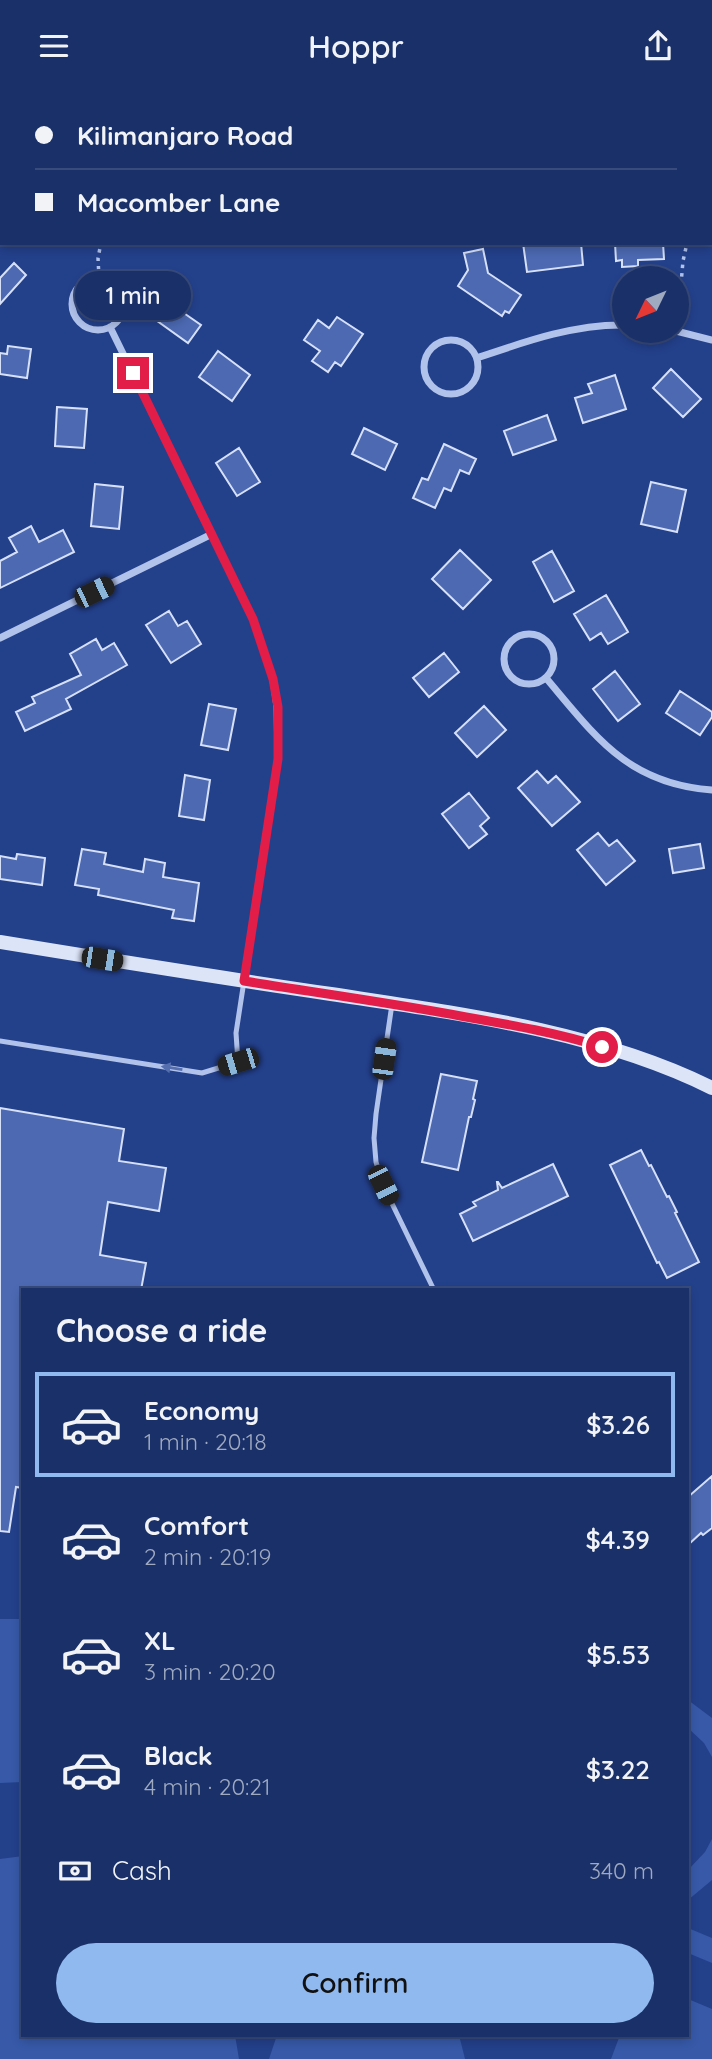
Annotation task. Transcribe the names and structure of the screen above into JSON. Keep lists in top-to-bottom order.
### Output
{
  "north": "bottom left",
  "page": {
    "header": "Hoppr",
    "banner": ["Kilimanjaro Road", "Macomber Lane"],
    "bubble": "1 min",
    "heading": "Choose a ride",
    "list": [
      {
        "name": "Economy",
        "note": "1 min · 20:18",
        "value": "$3.26"
      },
      {
        "name": "Comfort",
        "note": "2 min · 20:19",
        "value": "$4.39"
      },
      {
        "name": "XL",
        "note": "3 min · 20:20",
        "value": "$5.53"
      },
      {
        "name": "Black",
        "note": "4 min · 20:21",
        "value": "$3.22"
      }
    ],
    "pay": ["Cash", "340 m"],
    "buttons": "Confirm"
  }
}
